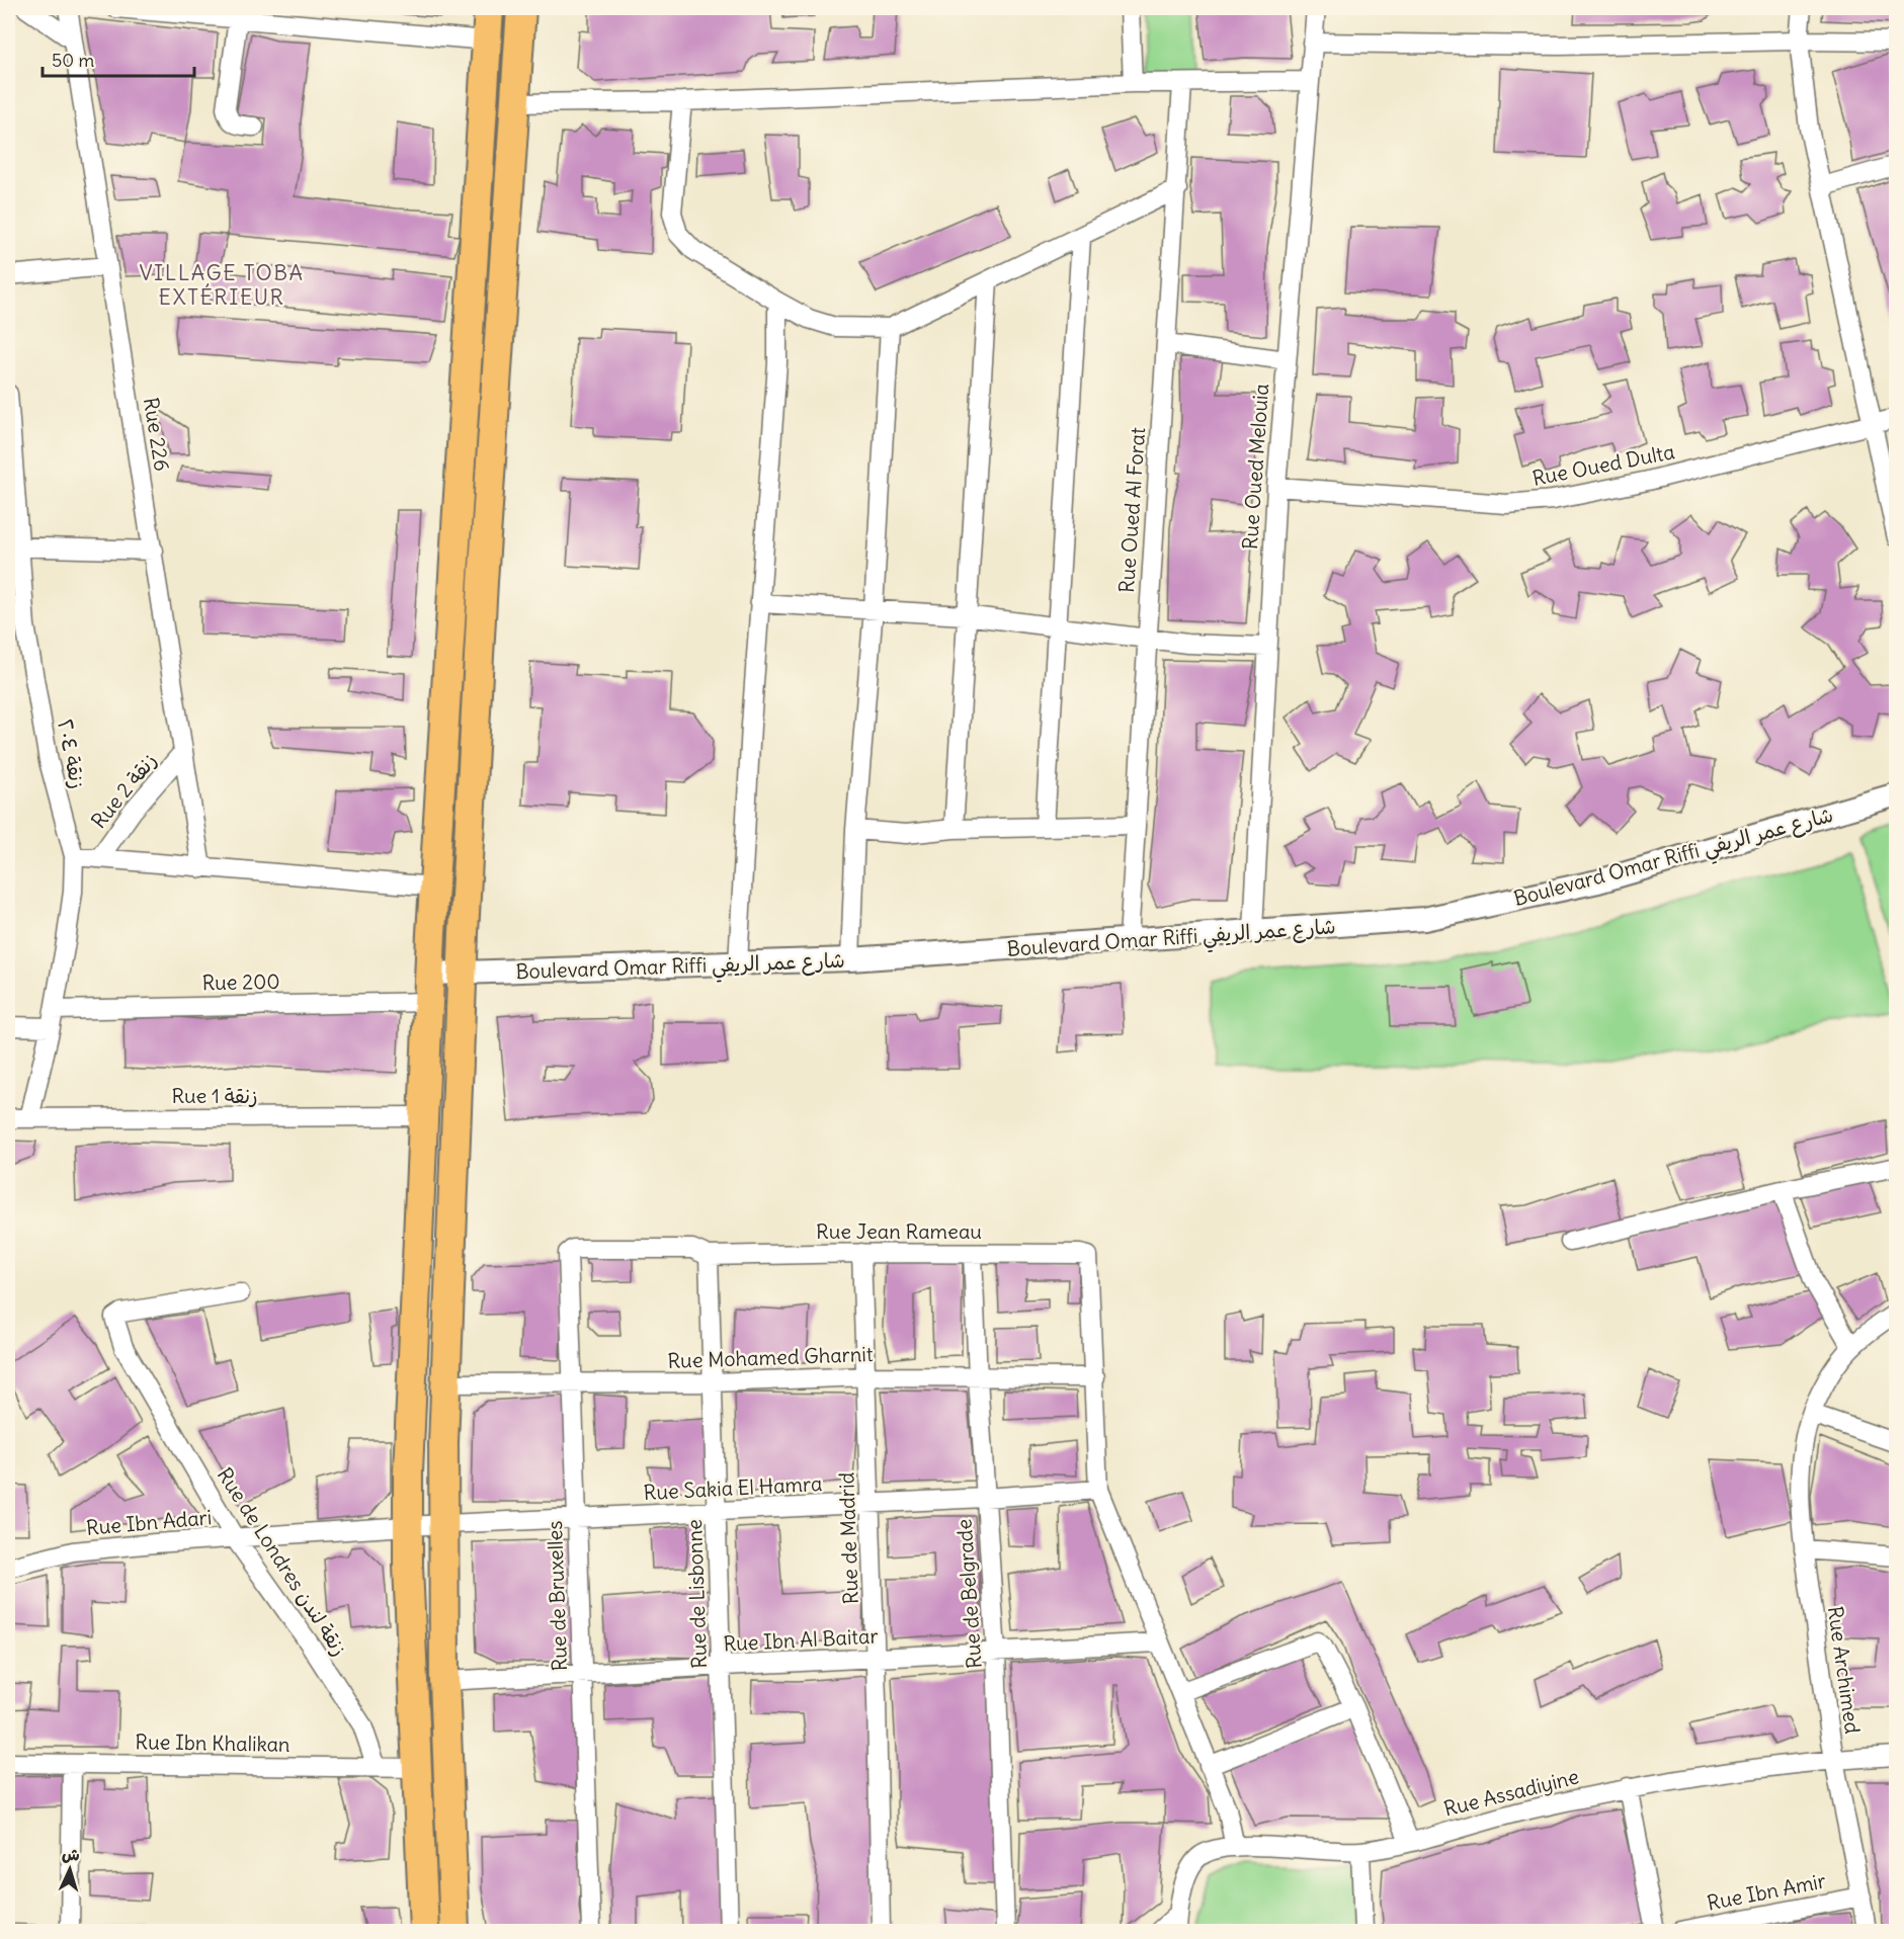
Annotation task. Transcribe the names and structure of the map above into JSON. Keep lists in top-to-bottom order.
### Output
{
  "streets": {
    "street": [
      "Rue 226",
      "Rue Oued Dulta",
      "Rue Oued Melouia",
      "Rue Oued Al Forat",
      "زنقة ٢٠٤",
      "Rue 2 زنقة",
      "Boulevard Omar Riffi شارع عمر الريفي",
      "Rue 200",
      "Rue 1 زنقة",
      "Rue Jean Rameau",
      "Rue Mohamed Gharnit",
      "Rue Sakia El Hamra",
      "Rue Ibn Adari",
      "Rue de Madrid",
      "Rue de Londres زنقة لندن",
      "Rue de Lisbonne",
      "Rue de Belgrade",
      "Rue de Bruxelles",
      "Rue Ibn Al Baitar",
      "Rue Archimed",
      "Rue Ibn Khalikan",
      "Rue Assadiyine",
      "Rue Ibn Amir"
    ]
  },
  "crossings": [
    ["Rue 226", "Rue 2 زنقة"],
    ["Rue Oued Dulta", "Rue Oued Melouia"],
    ["Rue Oued Melouia", "Boulevard Omar Riffi شارع عمر الريفي"],
    ["Rue Oued Al Forat", "Boulevard Omar Riffi شارع عمر الريفي"],
    ["زنقة ٢٠٤", "Rue 200"],
    ["زنقة ٢٠٤", "Rue 1 زنقة"],
    ["Rue Jean Rameau", "Rue Mohamed Gharnit"],
    ["Rue Jean Rameau", "Rue de Madrid"],
    ["Rue Jean Rameau", "Rue de Lisbonne"],
    ["Rue Jean Rameau", "Rue de Belgrade"],
    ["Rue Jean Rameau", "Rue de Bruxelles"],
    ["Rue Mohamed Gharnit", "Rue de Madrid"],
    ["Rue Mohamed Gharnit", "Rue de Lisbonne"],
    ["Rue Mohamed Gharnit", "Rue de Belgrade"],
    ["Rue Mohamed Gharnit", "Rue de Bruxelles"],
    ["Rue Sakia El Hamra", "Rue Ibn Adari"],
    ["Rue Sakia El Hamra", "Rue de Madrid"],
    ["Rue Sakia El Hamra", "Rue de Lisbonne"],
    ["Rue Sakia El Hamra", "Rue de Belgrade"],
    ["Rue Sakia El Hamra", "Rue de Bruxelles"],
    ["Rue Ibn Adari", "Rue de Londres زنقة لندن"],
    ["Rue de Madrid", "Rue Ibn Al Baitar"],
    ["Rue de Londres زنقة لندن", "Rue Ibn Khalikan"],
    ["Rue de Lisbonne", "Rue Ibn Al Baitar"],
    ["Rue de Belgrade", "Rue Ibn Al Baitar"],
    ["Rue de Bruxelles", "Rue Ibn Al Baitar"],
    ["Rue Archimed", "Rue Assadiyine"],
    ["Rue Archimed", "Rue Ibn Amir"]
  ],
  "districts": ["VILLAGE TOBA EXTÉRIEUR"],
  "scale_bar": "50 m",
  "north": "top"
}
